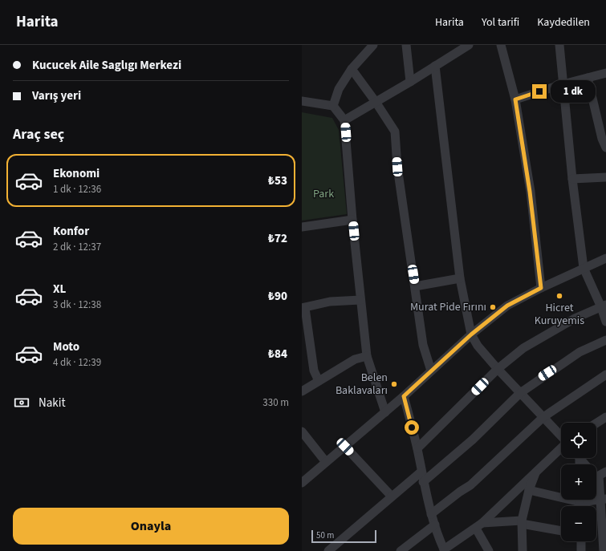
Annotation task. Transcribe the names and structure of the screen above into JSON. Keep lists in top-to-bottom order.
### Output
{
  "parks": ["Park"],
  "places": ["Hicret Kuruyemis", "Murat Pide Fırını", "Belen Baklavaları"],
  "scale_bar": "50 m",
  "page": {
    "header": "Harita",
    "nav": ["Harita", "Yol tarifi", "Kaydedilen"],
    "banner": ["Kucucek Aile Saglıgı Merkezi", "Varış yeri"],
    "bubble": "1 dk",
    "heading": "Araç seç",
    "list": [
      {
        "name": "Ekonomi",
        "note": "1 dk · 12:36",
        "value": "₺53"
      },
      {
        "name": "Konfor",
        "note": "2 dk · 12:37",
        "value": "₺72"
      },
      {
        "name": "XL",
        "note": "3 dk · 12:38",
        "value": "₺90"
      },
      {
        "name": "Moto",
        "note": "4 dk · 12:39",
        "value": "₺84"
      }
    ],
    "pay": ["Nakit", "330 m"],
    "map_buttons": ["+", "−"],
    "buttons": "Onayla",
    "scale": "50 m"
  }
}
